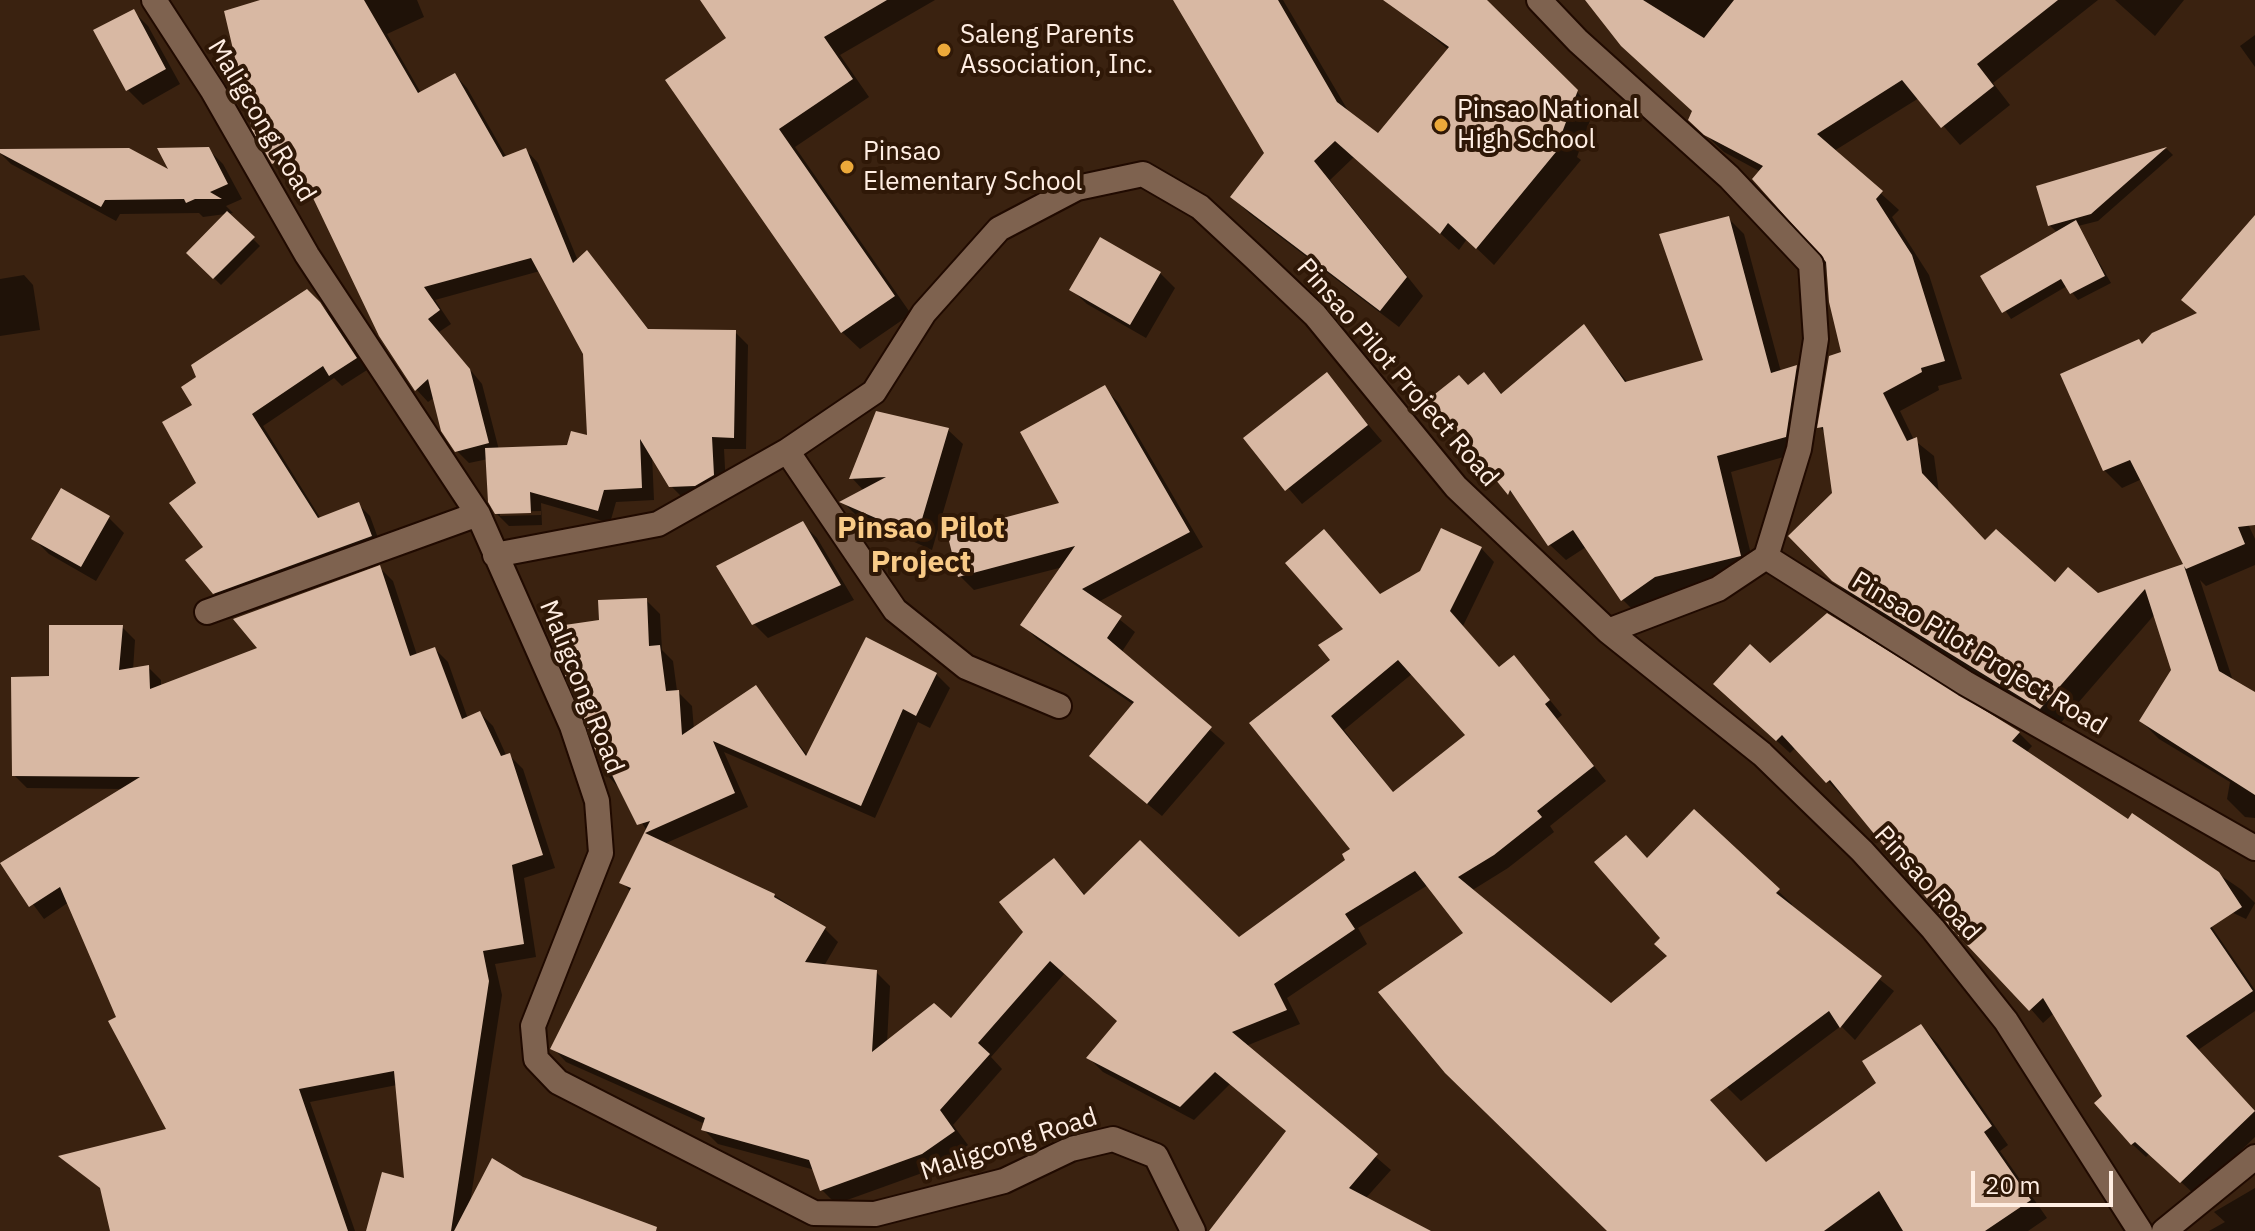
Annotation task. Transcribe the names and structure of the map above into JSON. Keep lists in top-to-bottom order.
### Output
{
  "streets": {
    "street": ["Maligcong Road", "Pinsao Pilot Project Road", "Pinsao Road"]
  },
  "crossings": [
    ["Maligcong Road", "Pinsao Pilot Project Road"],
    ["Pinsao Pilot Project Road", "Pinsao Road"]
  ],
  "districts": ["Pinsao Pilot Project"],
  "places": ["Saleng Parents Association, Inc.", "Pinsao National High School", "Pinsao Elementary School"],
  "scale_bar": "20 m"
}
